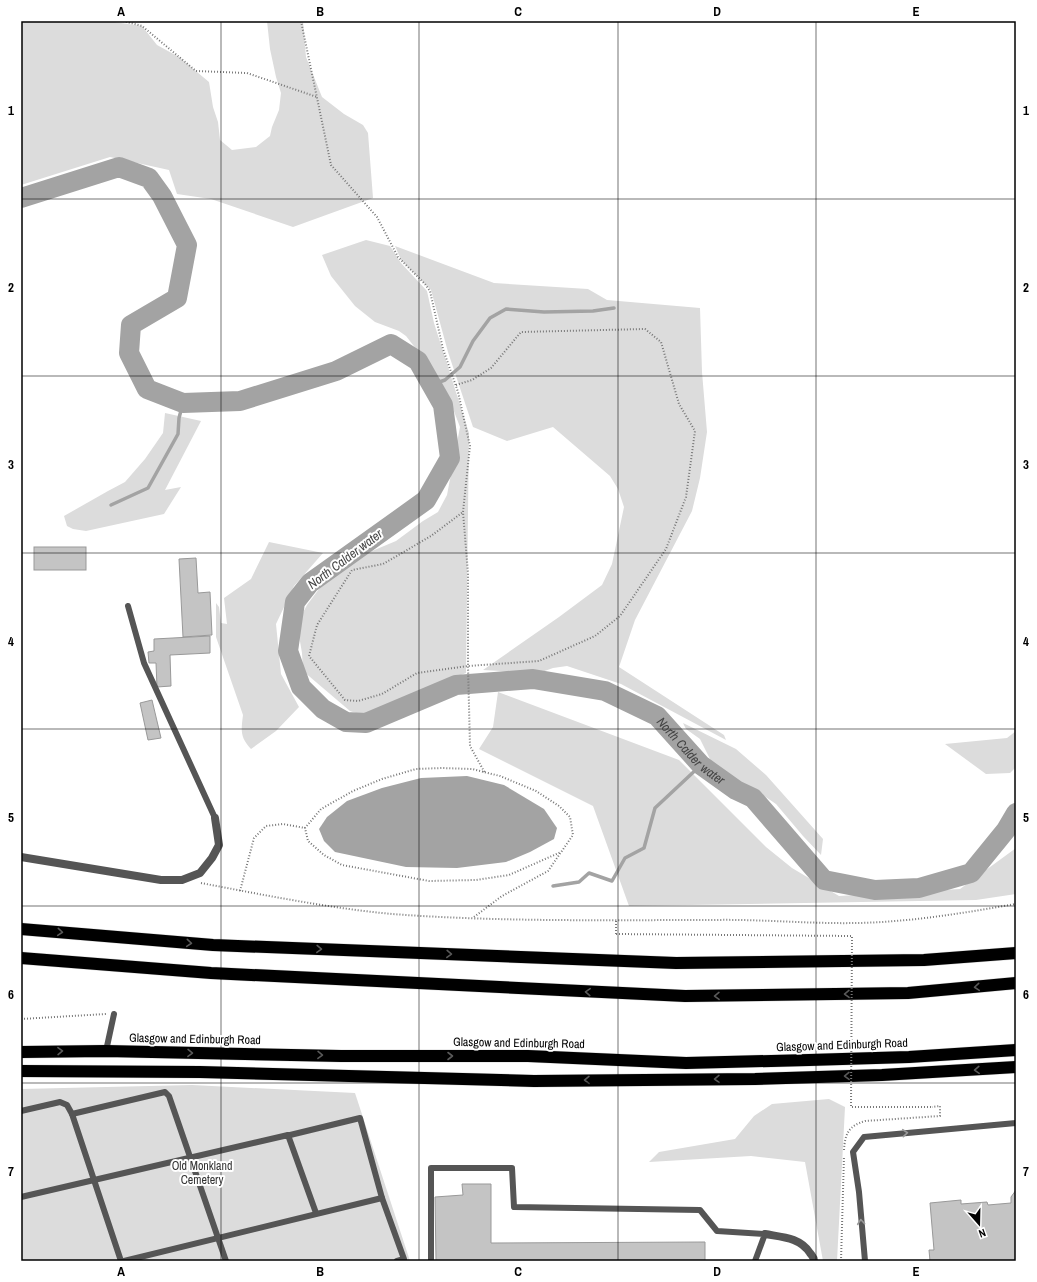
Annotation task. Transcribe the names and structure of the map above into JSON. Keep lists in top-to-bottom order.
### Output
{
  "streets": {
    "highway": ["Glasgow and Edinburgh Road"]
  },
  "water": ["North Calder water"],
  "parks": ["Old Monkland Cemetery"],
  "north": "bottom",
  "grid": {
    "columns": [
      "A",
      "B",
      "C",
      "D",
      "E"
    ],
    "rows": [
      "1",
      "2",
      "3",
      "4",
      "5",
      "6",
      "7"
    ]
  }
}
